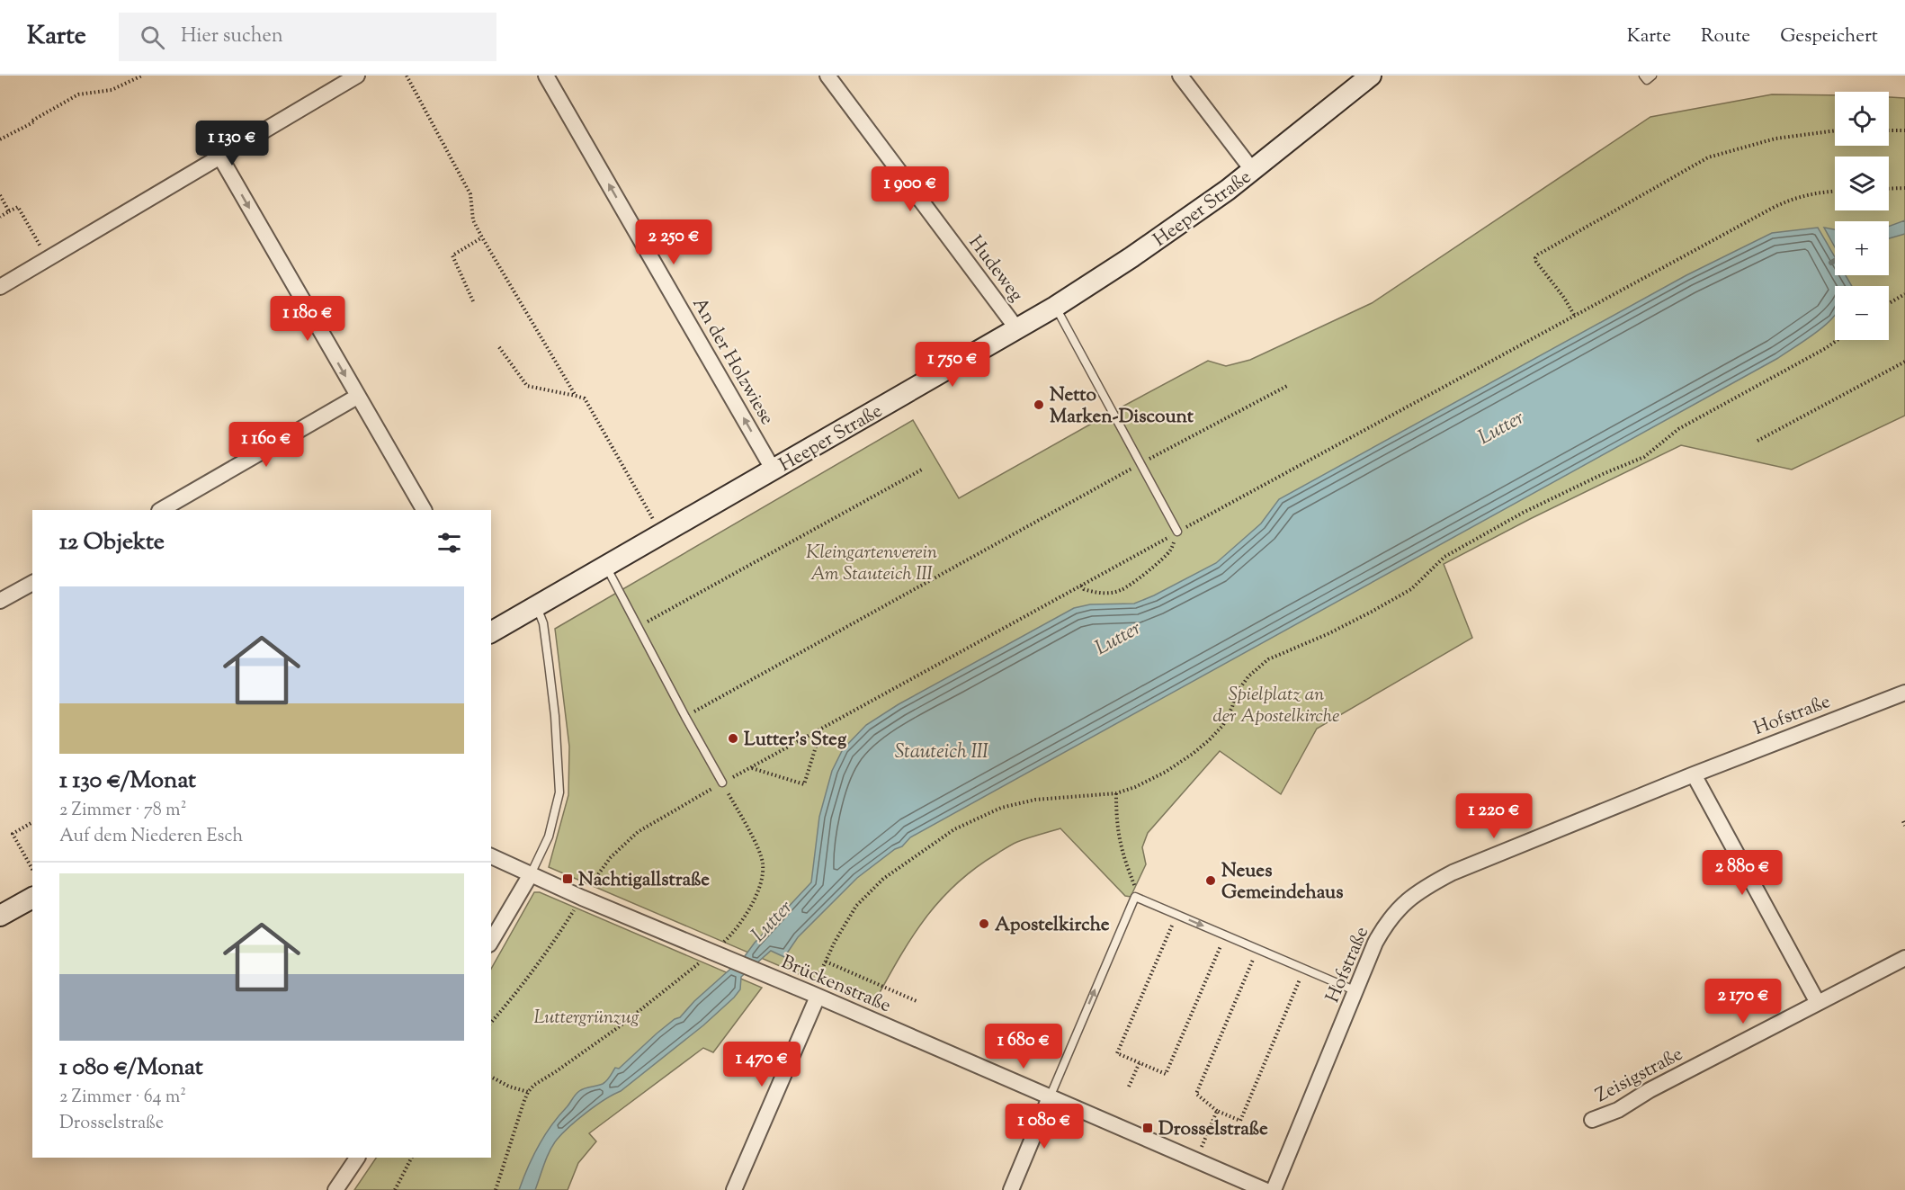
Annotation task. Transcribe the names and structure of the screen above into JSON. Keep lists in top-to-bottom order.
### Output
{
  "streets": {
    "main road": ["Heeper Straße"],
    "street": [
      "Hudeweg",
      "An der Holzwiese",
      "Hofstraße",
      "Brückenstraße",
      "Zeisigstraße"
    ]
  },
  "crossings": [
    ["Heeper Straße", "Hudeweg"],
    ["Heeper Straße", "An der Holzwiese"]
  ],
  "one_way": ["An der Holzwiese"],
  "water": ["Lutter", "Stauteich III"],
  "parks": ["Kleingartenverein Am Stauteich III", "Spielplatz an der Apostelkirche", "Luttergrünzug"],
  "places": {
    "other": [
      "Netto Marken-Discount",
      "Lutter's Steg",
      "Neues Gemeindehaus",
      "Apostelkirche"
    ],
    "transit": ["Nachtigallstraße", "Drosselstraße"]
  },
  "page": {
    "header": "Karte",
    "search": "Hier suchen",
    "nav": ["Karte", "Route", "Gespeichert"],
    "map_buttons": ["+", "−"],
    "price": [
      "1 130 €",
      "1 900 €",
      "2 250 €",
      "1 180 €",
      "1 750 €",
      "1 160 €",
      "1 220 €",
      "2 880 €",
      "2 170 €",
      "1 680 €",
      "1 470 €",
      "1 080 €"
    ],
    "heading": "12 Objekte",
    "list": [
      {
        "name": "1 130 €/Monat",
        "note": "2 Zimmer · 78 m² · Auf dem Niederen Esch"
      },
      {
        "name": "1 080 €/Monat",
        "note": "2 Zimmer · 64 m² · Drosselstraße"
      }
    ]
  }
}
